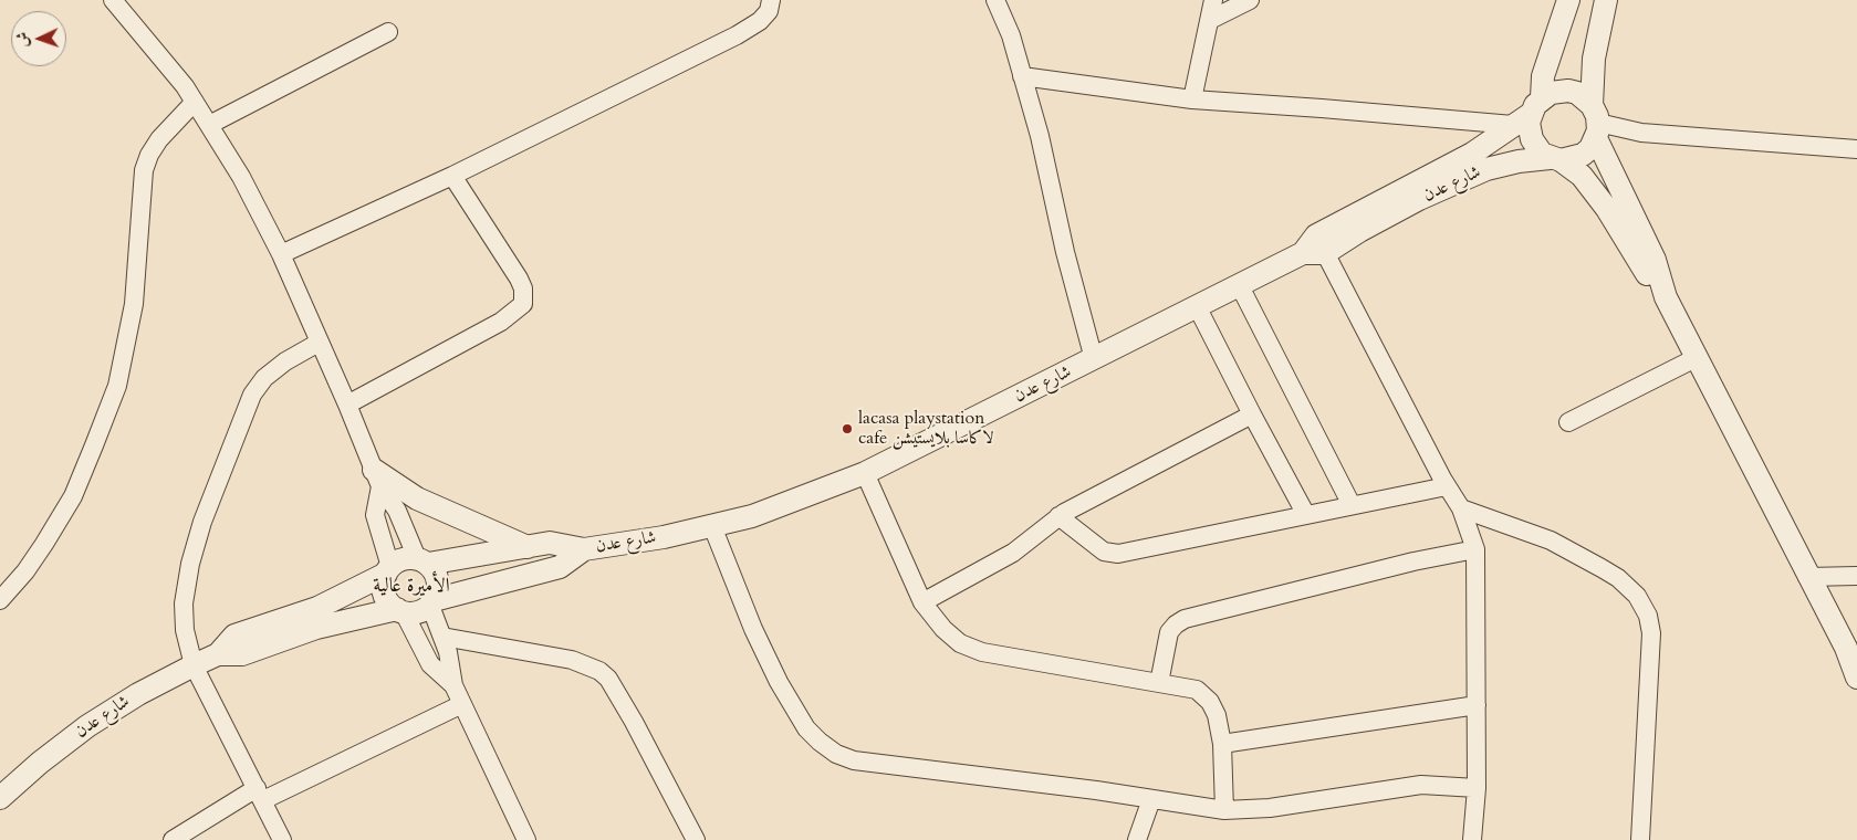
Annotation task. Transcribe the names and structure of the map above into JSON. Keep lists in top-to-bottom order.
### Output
{
  "streets": {
    "street": ["شارع عدن"]
  },
  "districts": ["الأميرة عالية"],
  "places": ["lacasa playstation cafe لاكاسا بلايستيشن"],
  "north": "left"
}
